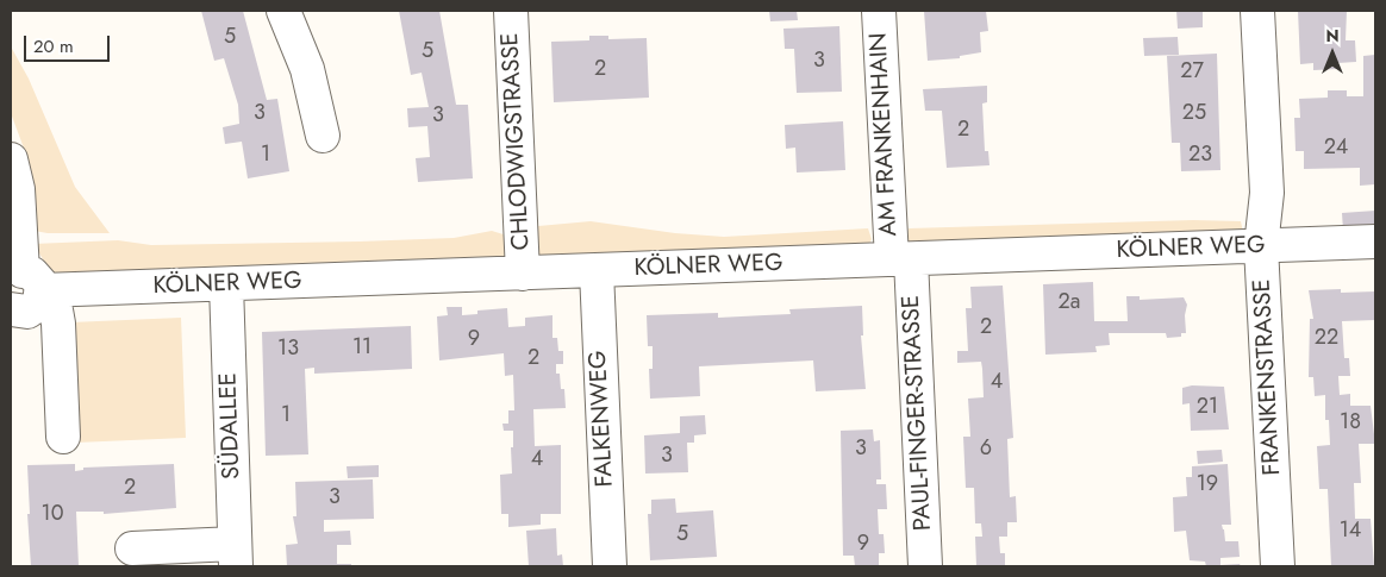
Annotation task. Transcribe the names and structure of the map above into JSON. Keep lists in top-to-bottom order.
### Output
{
  "streets": {
    "street": [
      "AM FRANKENHAIN",
      "CHLODWIGSTRASSE",
      "KÖLNER WEG",
      "FRANKENSTRASSE",
      "PAUL-FINGER-STRASSE",
      "FALKENWEG",
      "SÜDALLEE"
    ]
  },
  "crossings": [
    ["AM FRANKENHAIN", "KÖLNER WEG"],
    ["AM FRANKENHAIN", "PAUL-FINGER-STRASSE"],
    ["CHLODWIGSTRASSE", "KÖLNER WEG"],
    ["KÖLNER WEG", "FRANKENSTRASSE"],
    ["KÖLNER WEG", "PAUL-FINGER-STRASSE"],
    ["KÖLNER WEG", "FALKENWEG"],
    ["KÖLNER WEG", "SÜDALLEE"]
  ],
  "house_numbers": [
    "5",
    "5",
    "3",
    "2",
    "27",
    "3",
    "25",
    "3",
    "2",
    "24",
    "1",
    "23",
    "2a",
    "2",
    "22",
    "9",
    "11",
    "13",
    "2",
    "4",
    "21",
    "1",
    "18",
    "3",
    "6",
    "3",
    "4",
    "19",
    "2",
    "3",
    "10",
    "14",
    "5",
    "9"
  ],
  "scale_bar": "20 m",
  "north": "top"
}
